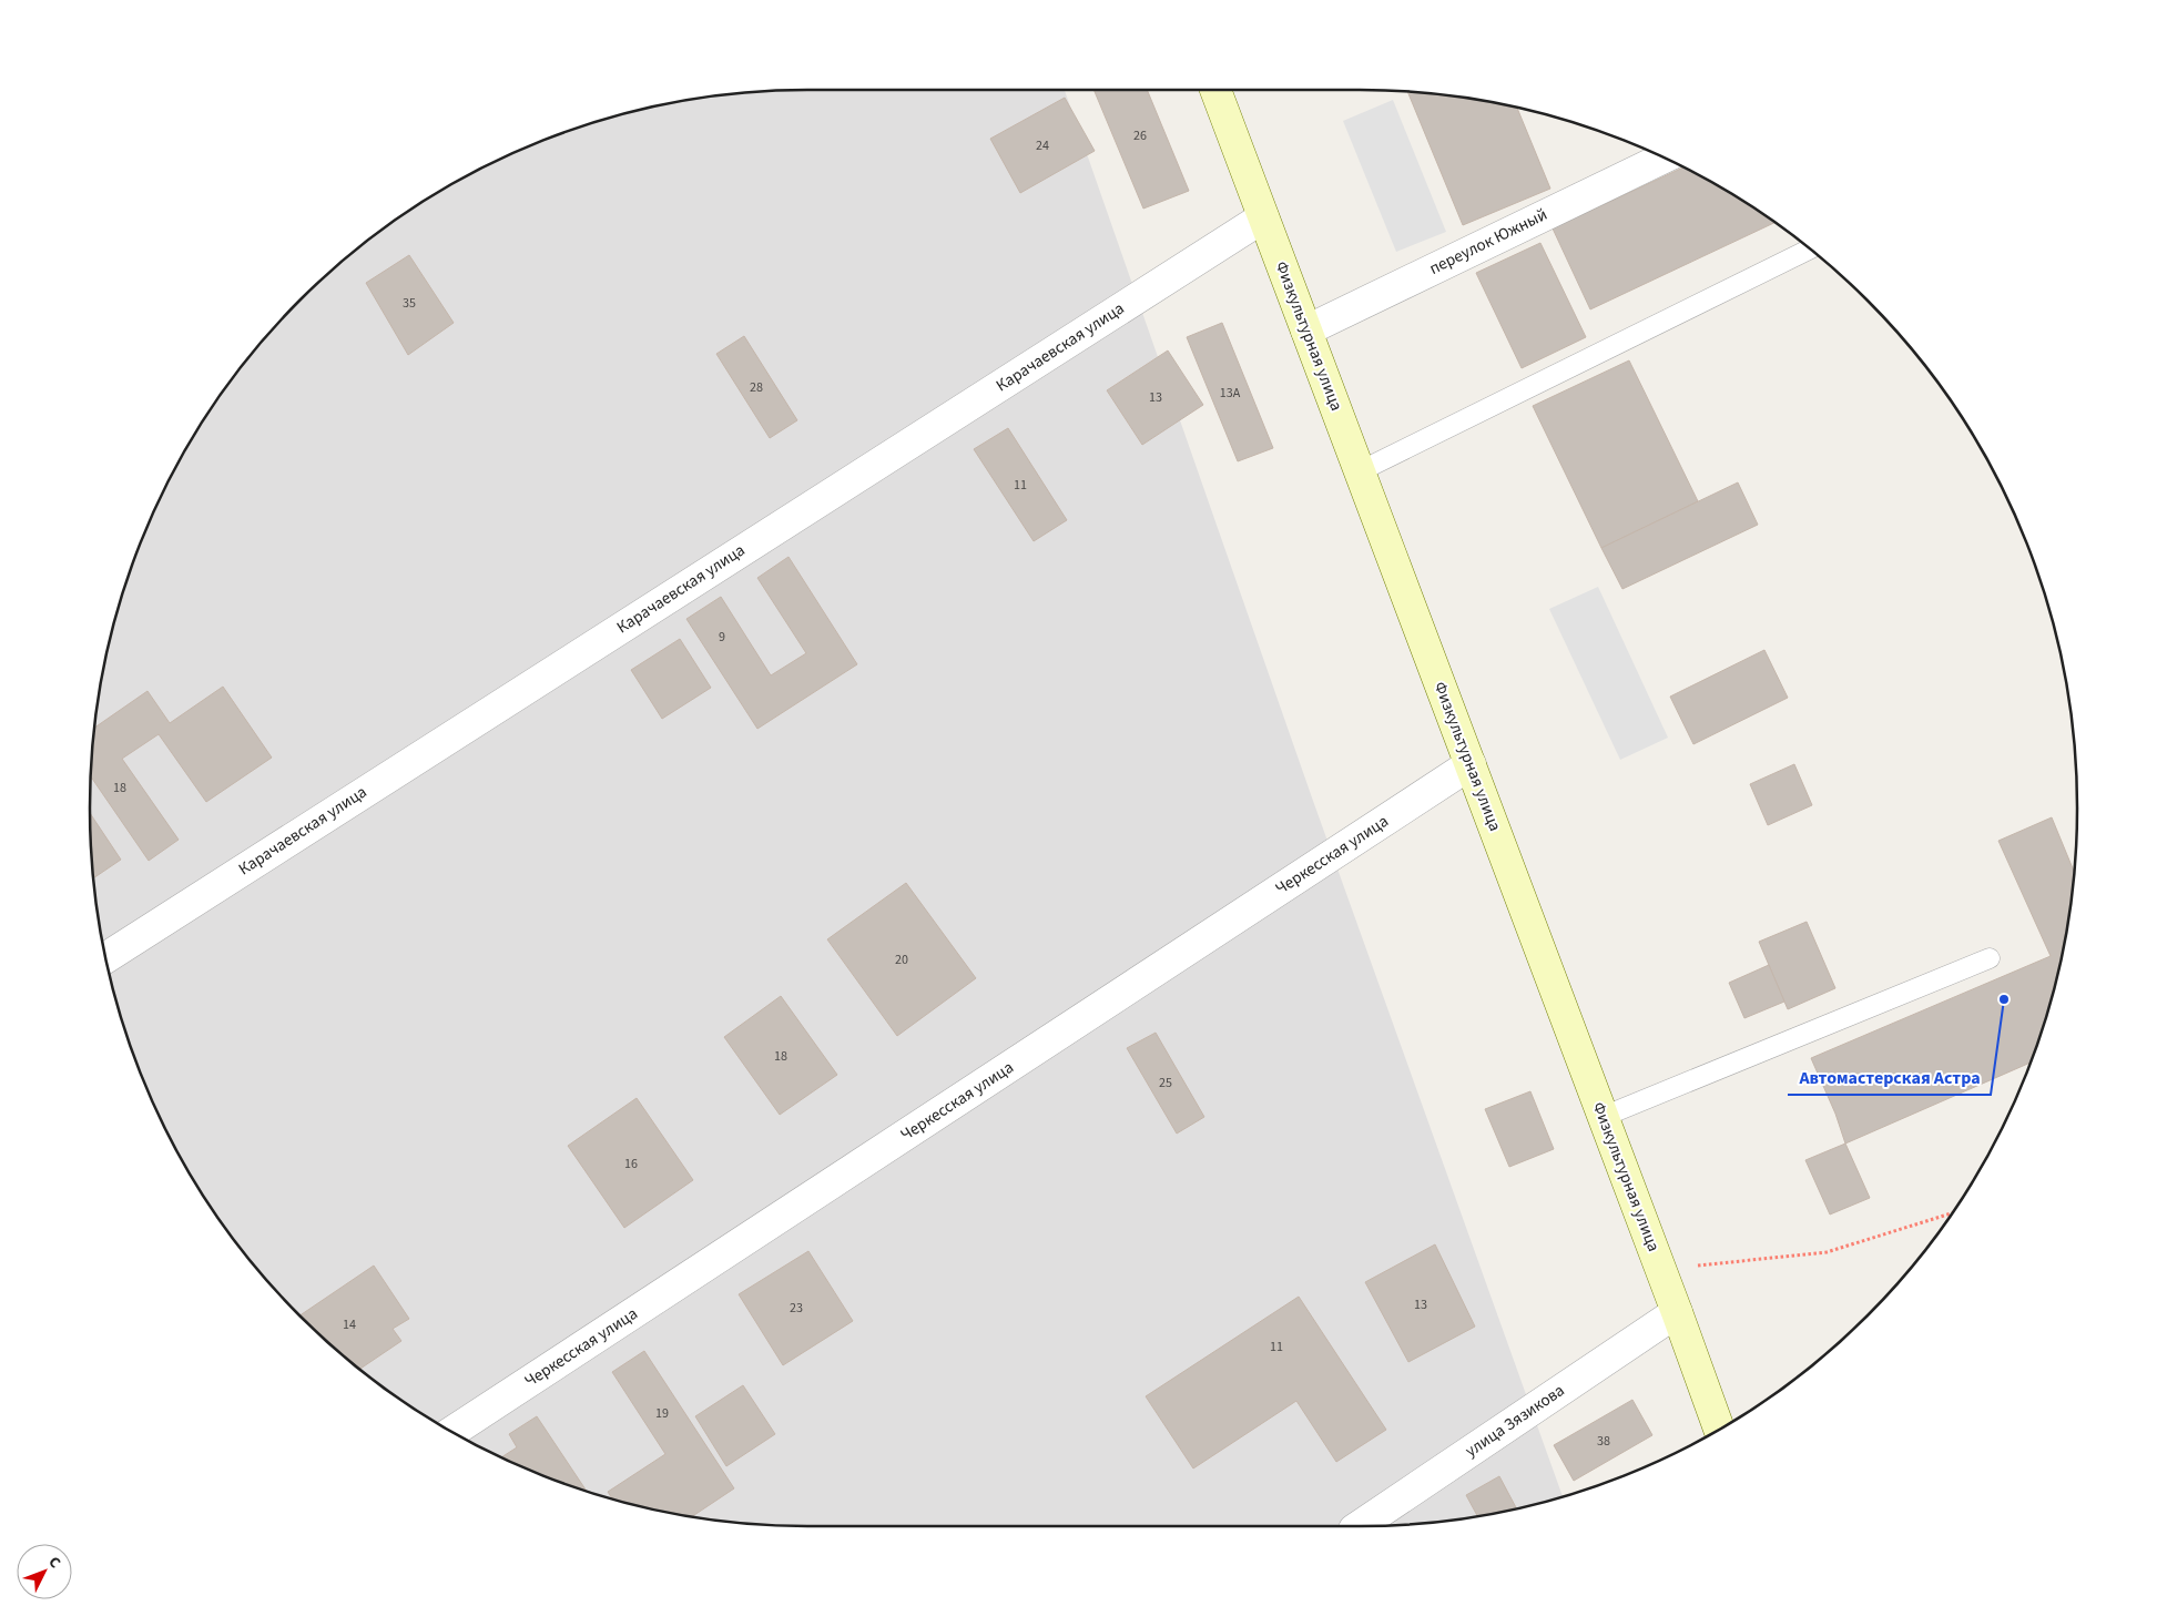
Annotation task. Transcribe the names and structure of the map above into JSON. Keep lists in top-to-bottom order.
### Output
{
  "streets": {
    "main road": ["Физкультурная улица"],
    "street": [
      "переулок Южный",
      "Карачаевская улица",
      "Черкесская улица",
      "улица Зязикова"
    ]
  },
  "crossings": [
    ["переулок Южный", "Физкультурная улица"],
    ["Физкультурная улица", "Карачаевская улица"],
    ["Физкультурная улица", "Черкесская улица"],
    ["Физкультурная улица", "улица Зязикова"]
  ],
  "places": ["Автомастерская Астра"],
  "house_numbers": [
    "26",
    "24",
    "35",
    "28",
    "13А",
    "13",
    "11",
    "9",
    "18",
    "20",
    "18",
    "25",
    "16",
    "13",
    "23",
    "14",
    "11",
    "19",
    "38"
  ],
  "north": "top right"
}
